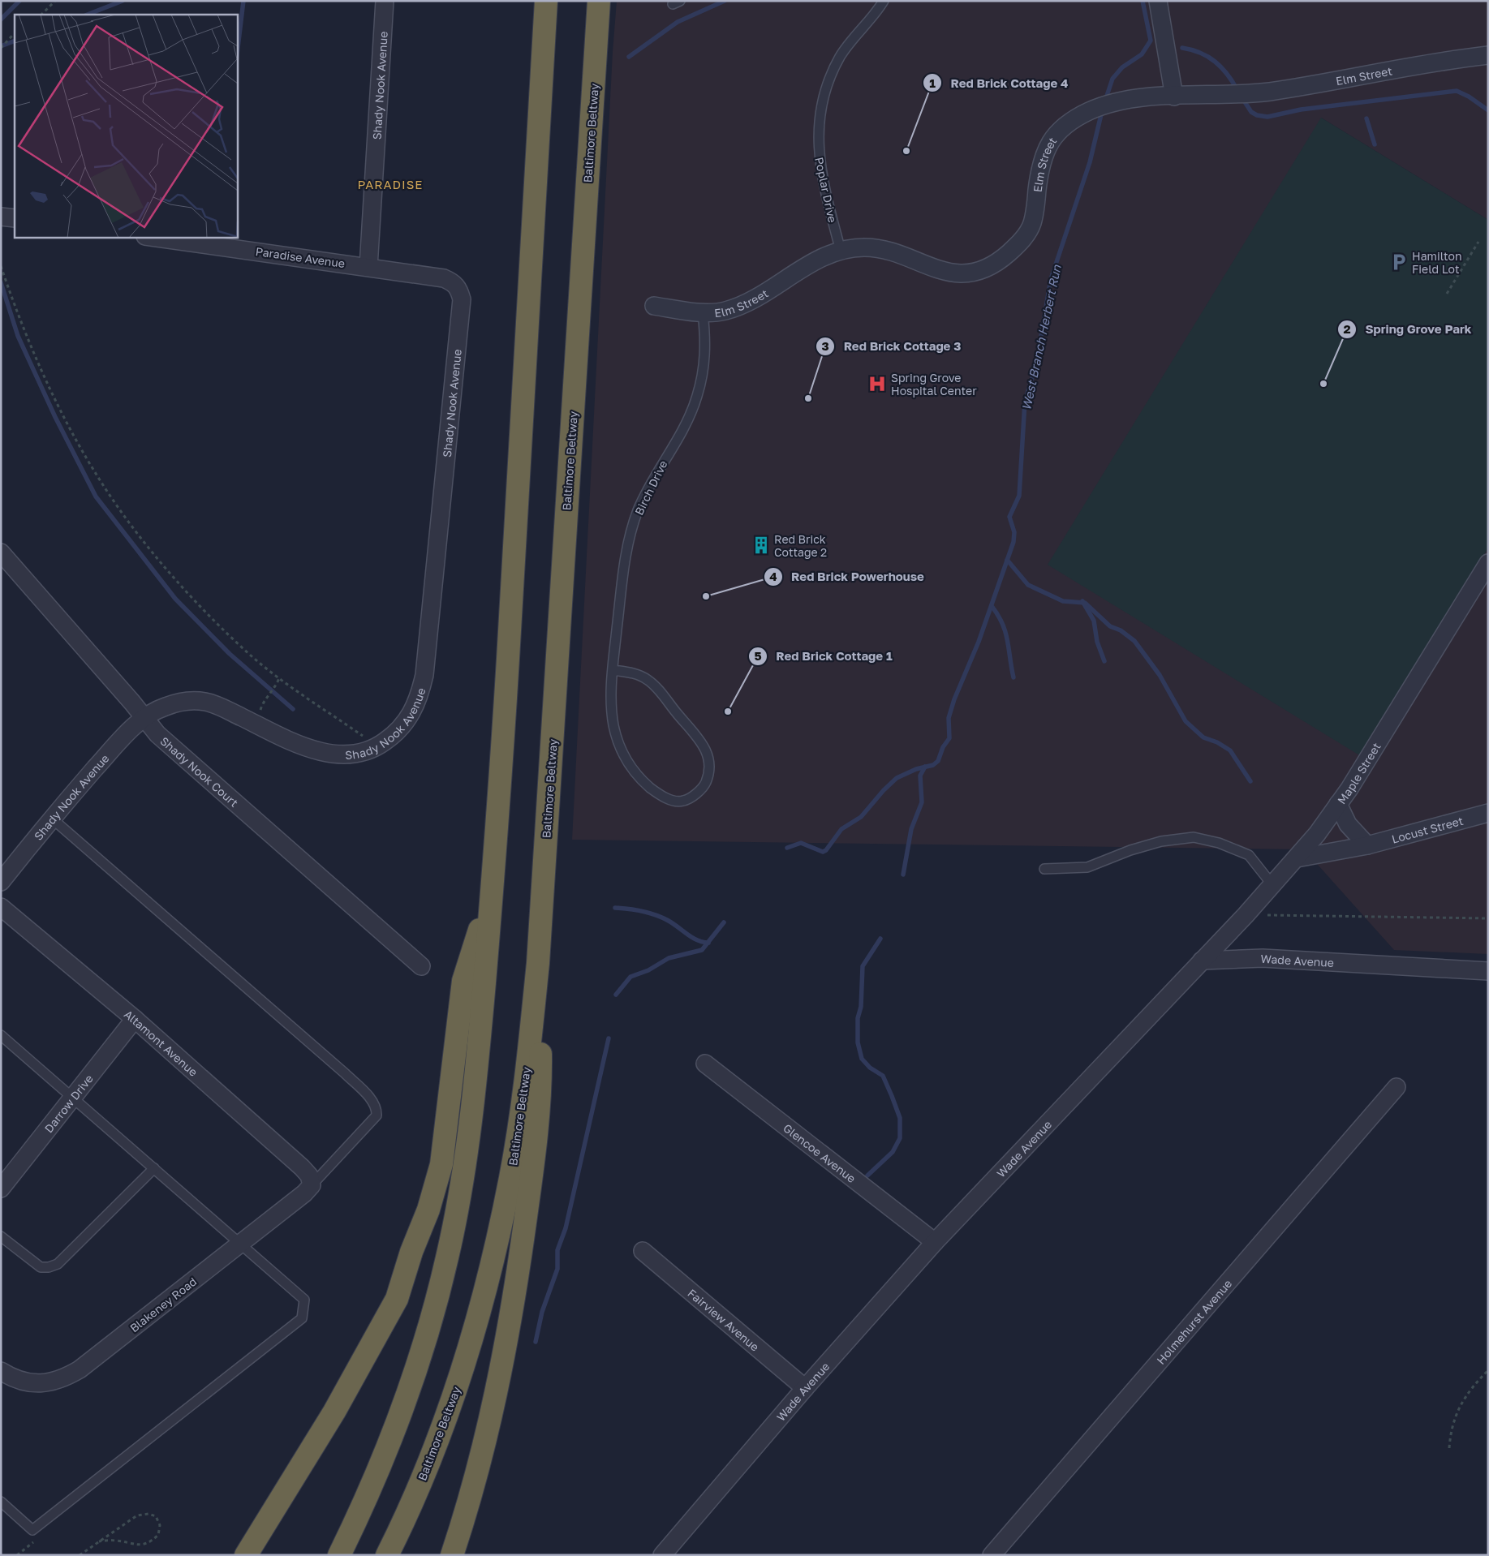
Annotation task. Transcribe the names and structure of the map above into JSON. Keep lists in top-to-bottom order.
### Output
{
  "streets": {
    "highway": ["Baltimore Beltway"],
    "street": [
      "Elm Street",
      "Shady Nook Avenue",
      "Paradise Avenue",
      "Shady Nook Court",
      "Maple Street",
      "Locust Street",
      "Wade Avenue",
      "Altamont Avenue",
      "Darrow Drive",
      "Glencoe Avenue",
      "Blakeney Road",
      "Fairview Avenue",
      "Holmehurst Avenue"
    ],
    "lane": ["Poplar Drive", "Birch Drive"]
  },
  "crossings": [
    ["Elm Street", "Poplar Drive"],
    ["Elm Street", "Birch Drive"],
    ["Shady Nook Avenue", "Paradise Avenue"],
    ["Shady Nook Avenue", "Shady Nook Court"],
    ["Maple Street", "Locust Street"],
    ["Maple Street", "Wade Avenue"],
    ["Wade Avenue", "Glencoe Avenue"],
    ["Wade Avenue", "Fairview Avenue"],
    ["Altamont Avenue", "Darrow Drive"],
    ["Altamont Avenue", "Blakeney Road"]
  ],
  "districts": ["PARADISE"],
  "water": ["West Branch Herbert Run"],
  "places": {
    "other": [
      "Red Brick Cottage 4",
      "Spring Grove Park",
      "Red Brick Cottage 3",
      "Red Brick Powerhouse",
      "Red Brick Cottage 1"
    ],
    "parking": ["Hamilton Field Lot"],
    "hospital": ["Spring Grove Hospital Center"],
    "building": ["Red Brick Cottage 2"]
  }
}
